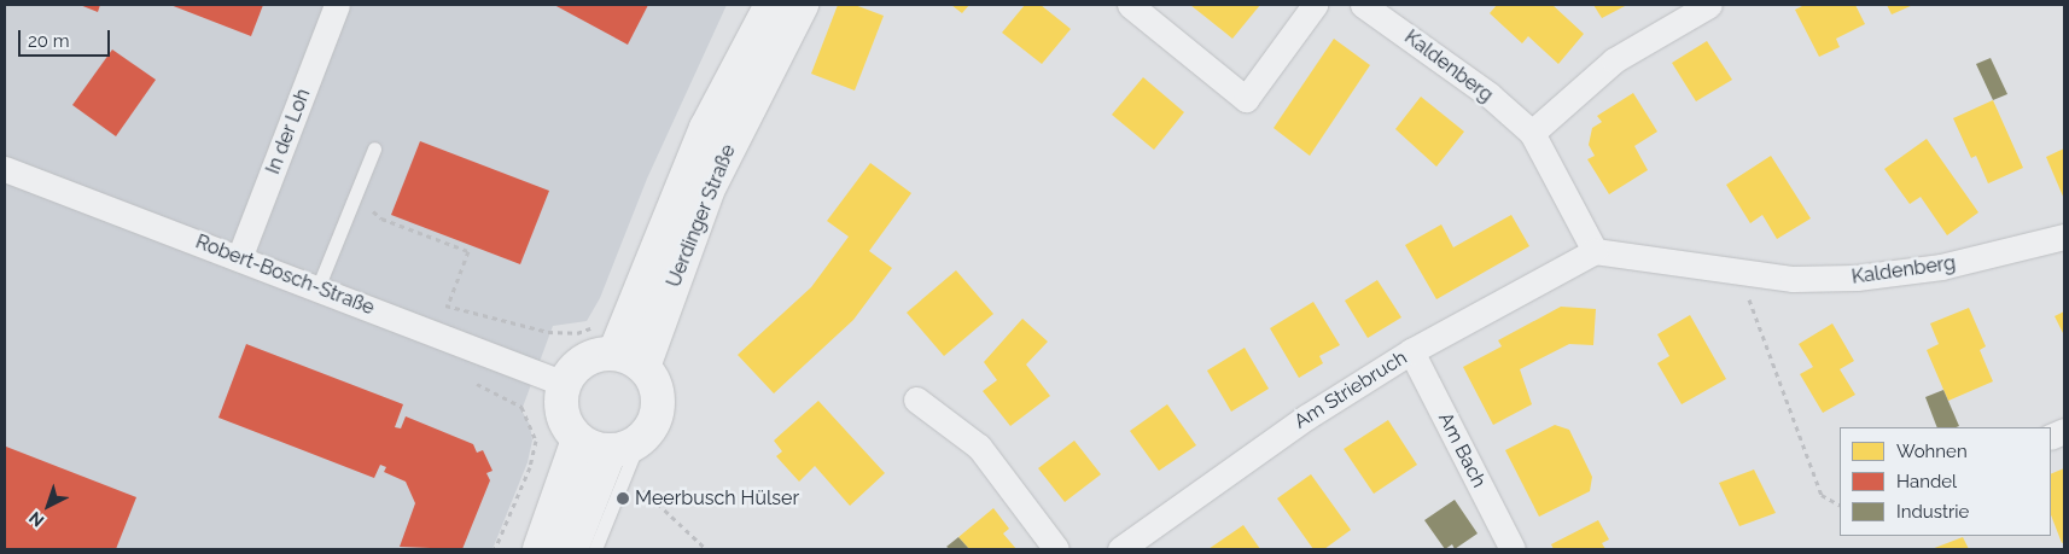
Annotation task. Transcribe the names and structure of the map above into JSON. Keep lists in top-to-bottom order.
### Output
{
  "streets": {
    "street": [
      "Kaldenberg",
      "In der Loh",
      "Uerdinger Straße",
      "Robert-Bosch-Straße",
      "Am Striebruch",
      "Am Bach"
    ]
  },
  "crossings": [
    ["Kaldenberg", "Am Striebruch"],
    ["In der Loh", "Robert-Bosch-Straße"],
    ["Uerdinger Straße", "Robert-Bosch-Straße"],
    ["Am Striebruch", "Am Bach"]
  ],
  "places": ["Meerbusch Hülser"],
  "legend": ["Wohnen", "Handel", "Industrie"],
  "scale_bar": "20 m",
  "north": "bottom left"
}
